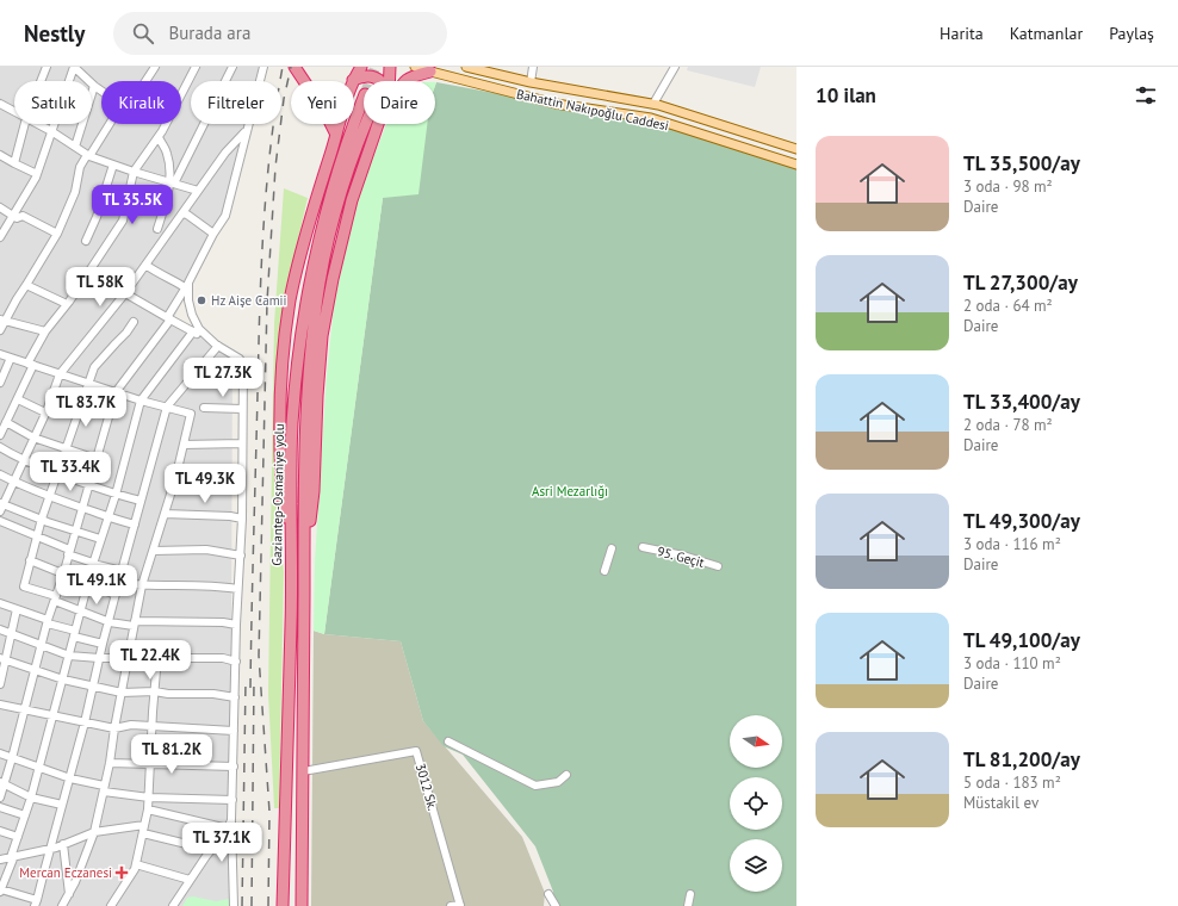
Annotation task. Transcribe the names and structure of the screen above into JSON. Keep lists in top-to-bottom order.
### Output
{
  "streets": {
    "highway": ["Gaziantep-Osmaniye yolu"],
    "main road": ["Bahattin Nakıpoğlu Caddesi"],
    "street": ["95. Geçit", "3012 Sk."]
  },
  "crossings": [
    ["Gaziantep-Osmaniye yolu", "3012 Sk."]
  ],
  "parks": ["Asri Mezarlığı"],
  "places": {
    "other": ["Hz Aişe Camii"],
    "health": ["Mercan Eczanesi"]
  },
  "north": "right",
  "page": {
    "header": "Nestly",
    "search": "Burada ara",
    "nav": ["Harita", "Katmanlar", "Paylaş"],
    "heading": "10 ilan",
    "chip": [
      "Satılık",
      "Kiralık",
      "Filtreler",
      "Yeni",
      "Daire"
    ],
    "list": [
      {
        "name": "TL 35,500/ay",
        "note": "3 oda · 98 m² · Daire"
      },
      {
        "name": "TL 27,300/ay",
        "note": "2 oda · 64 m² · Daire"
      },
      {
        "name": "TL 33,400/ay",
        "note": "2 oda · 78 m² · Daire"
      },
      {
        "name": "TL 49,300/ay",
        "note": "3 oda · 116 m² · Daire"
      },
      {
        "name": "TL 49,100/ay",
        "note": "3 oda · 110 m² · Daire"
      },
      {
        "name": "TL 81,200/ay",
        "note": "5 oda · 183 m² · Müstakil ev"
      }
    ],
    "price": [
      "TL 35.5K",
      "TL 58K",
      "TL 27.3K",
      "TL 83.7K",
      "TL 33.4K",
      "TL 49.3K",
      "TL 49.1K",
      "TL 22.4K",
      "TL 81.2K",
      "TL 37.1K"
    ]
  }
}
